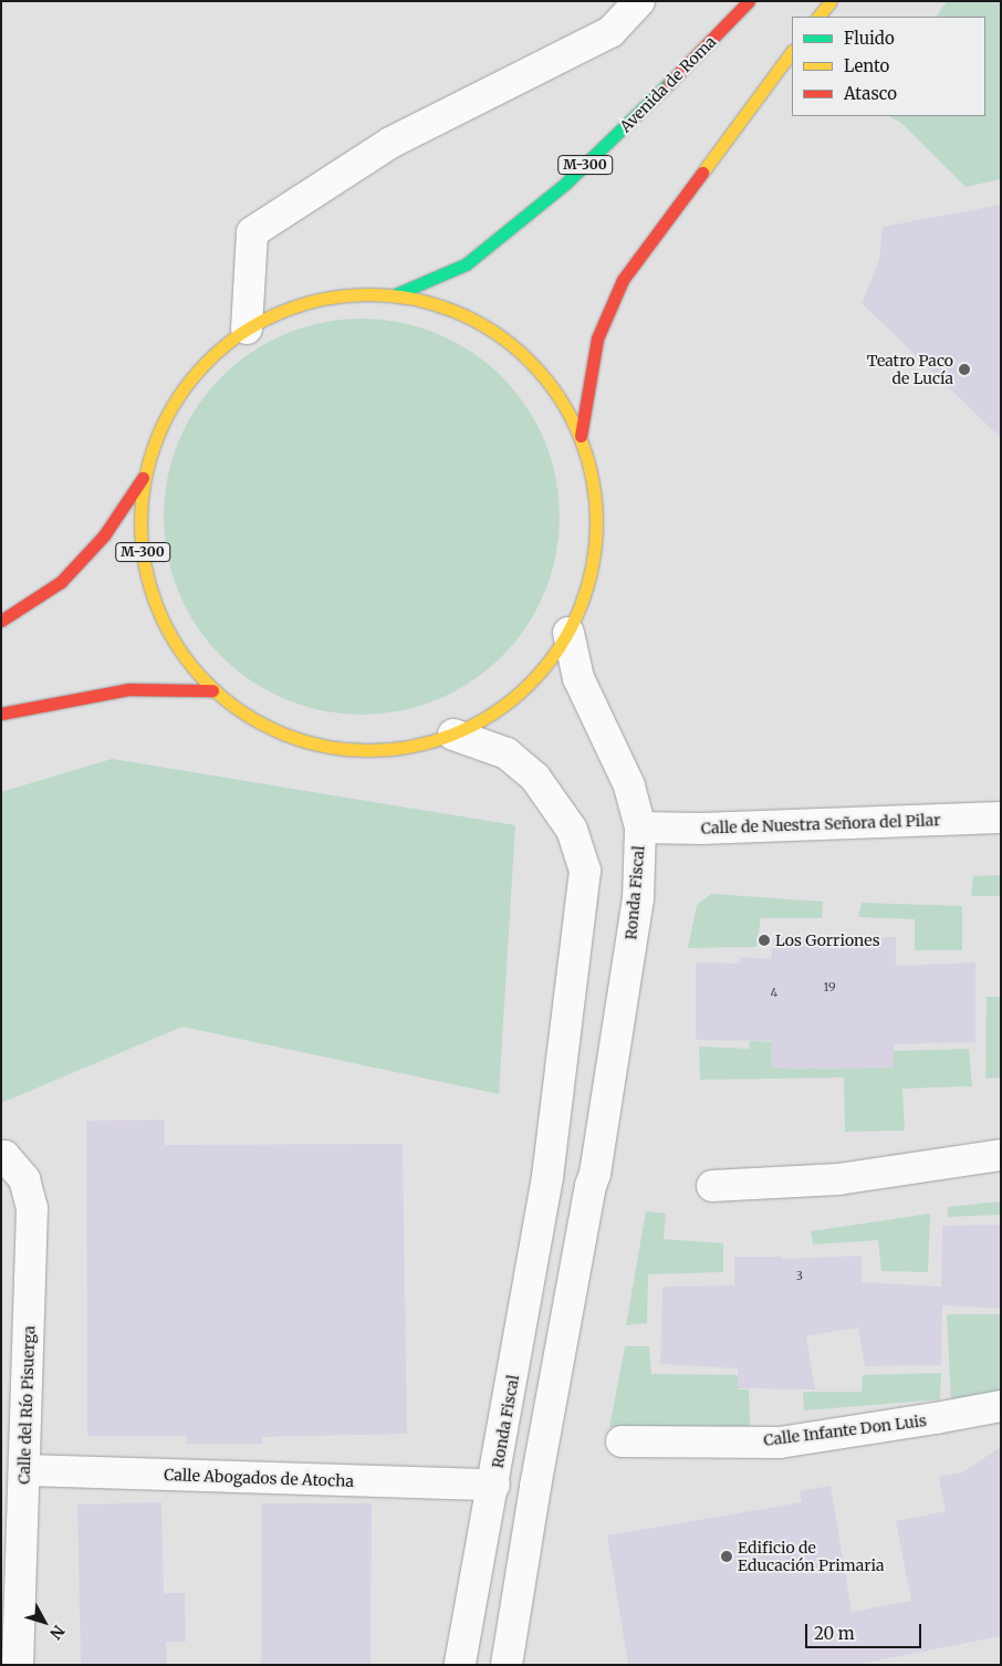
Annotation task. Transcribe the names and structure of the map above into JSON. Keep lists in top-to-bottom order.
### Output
{
  "streets": {
    "main road": ["Avenida de Roma", "M-300"],
    "street": [
      "Calle de Nuestra Señora del Pilar",
      "Ronda Fiscal",
      "Calle del Río Pisuerga",
      "Calle Infante Don Luis",
      "Calle Abogados de Atocha"
    ]
  },
  "crossings": [
    ["Avenida de Roma", "M-300"],
    ["M-300", "Ronda Fiscal"],
    ["Calle de Nuestra Señora del Pilar", "Ronda Fiscal"],
    ["Ronda Fiscal", "Calle Abogados de Atocha"],
    ["Calle del Río Pisuerga", "Calle Abogados de Atocha"]
  ],
  "places": ["Teatro Paco de Lucía", "Los Gorriones", "Edificio de Educación Primaria"],
  "house_numbers": ["19", "4", "3"],
  "legend": ["Fluido", "Lento", "Atasco"],
  "scale_bar": "20 m",
  "north": "bottom right"
}
